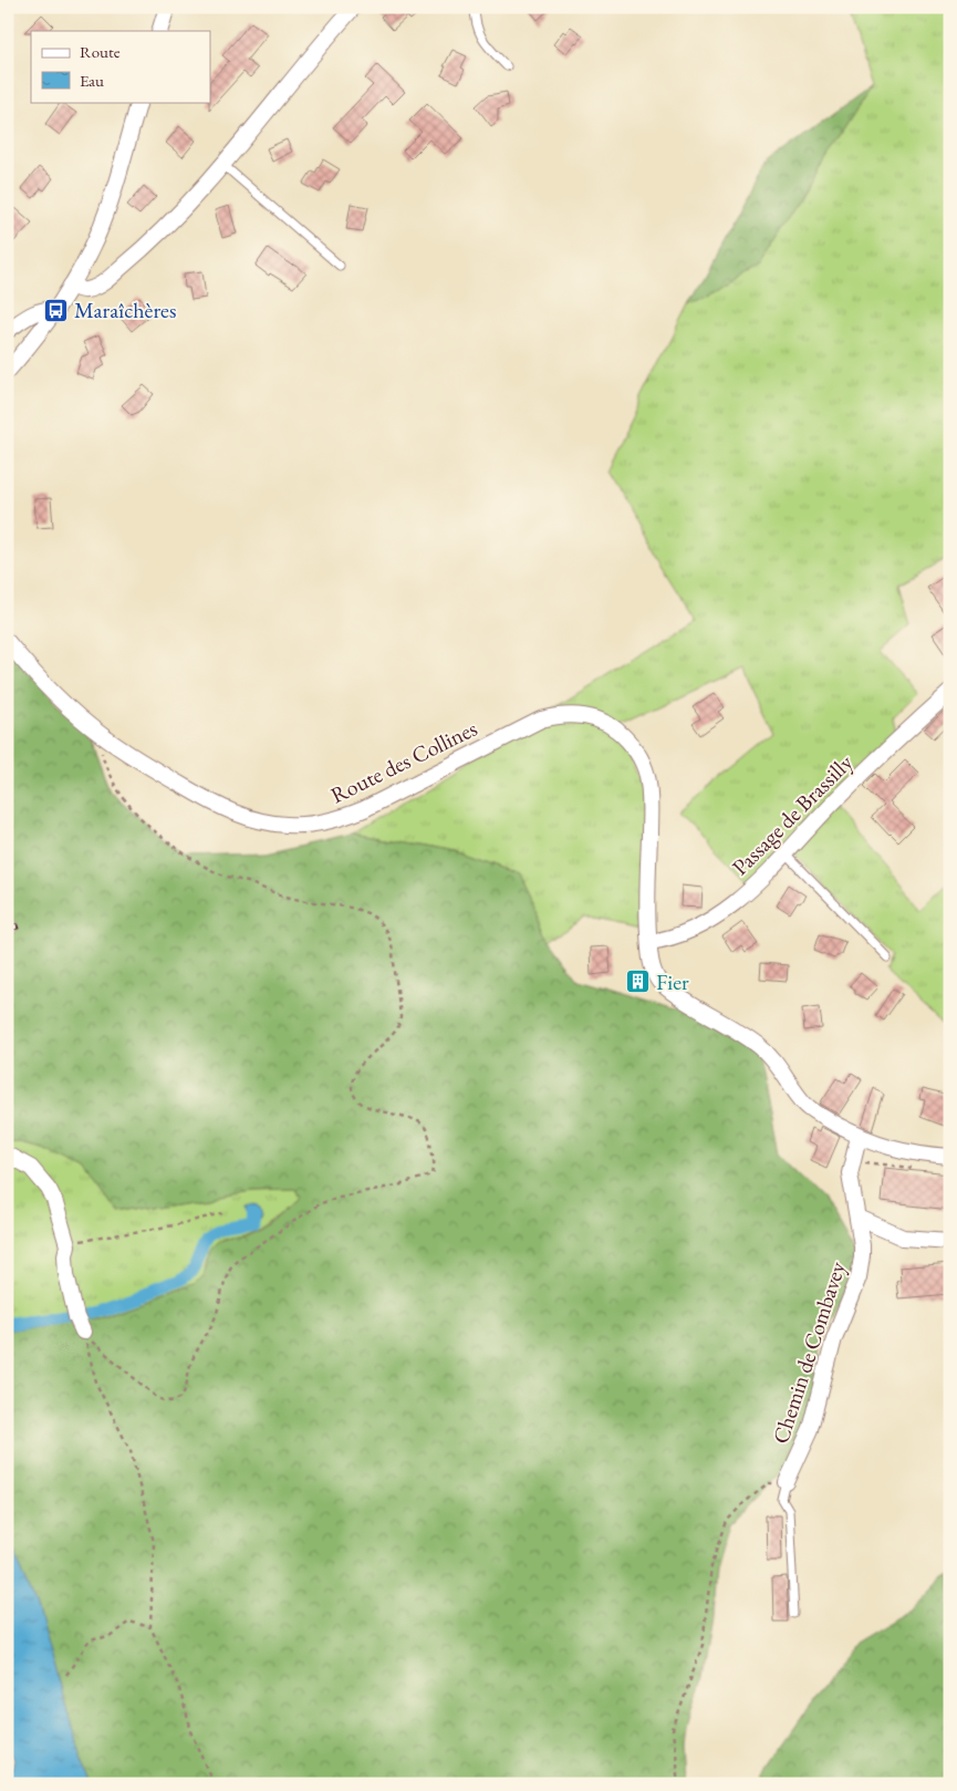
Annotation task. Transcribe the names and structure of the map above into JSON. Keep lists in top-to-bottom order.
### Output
{
  "streets": {
    "street": ["Route des Collines", "Passage de Brassilly", "Chemin de Combavey"]
  },
  "crossings": [
    ["Route des Collines", "Passage de Brassilly"],
    ["Route des Collines", "Chemin de Combavey"]
  ],
  "places": {
    "bus stop": ["Maraîchères"],
    "building": ["Fier"]
  },
  "legend": ["Route", "Eau"]
}
